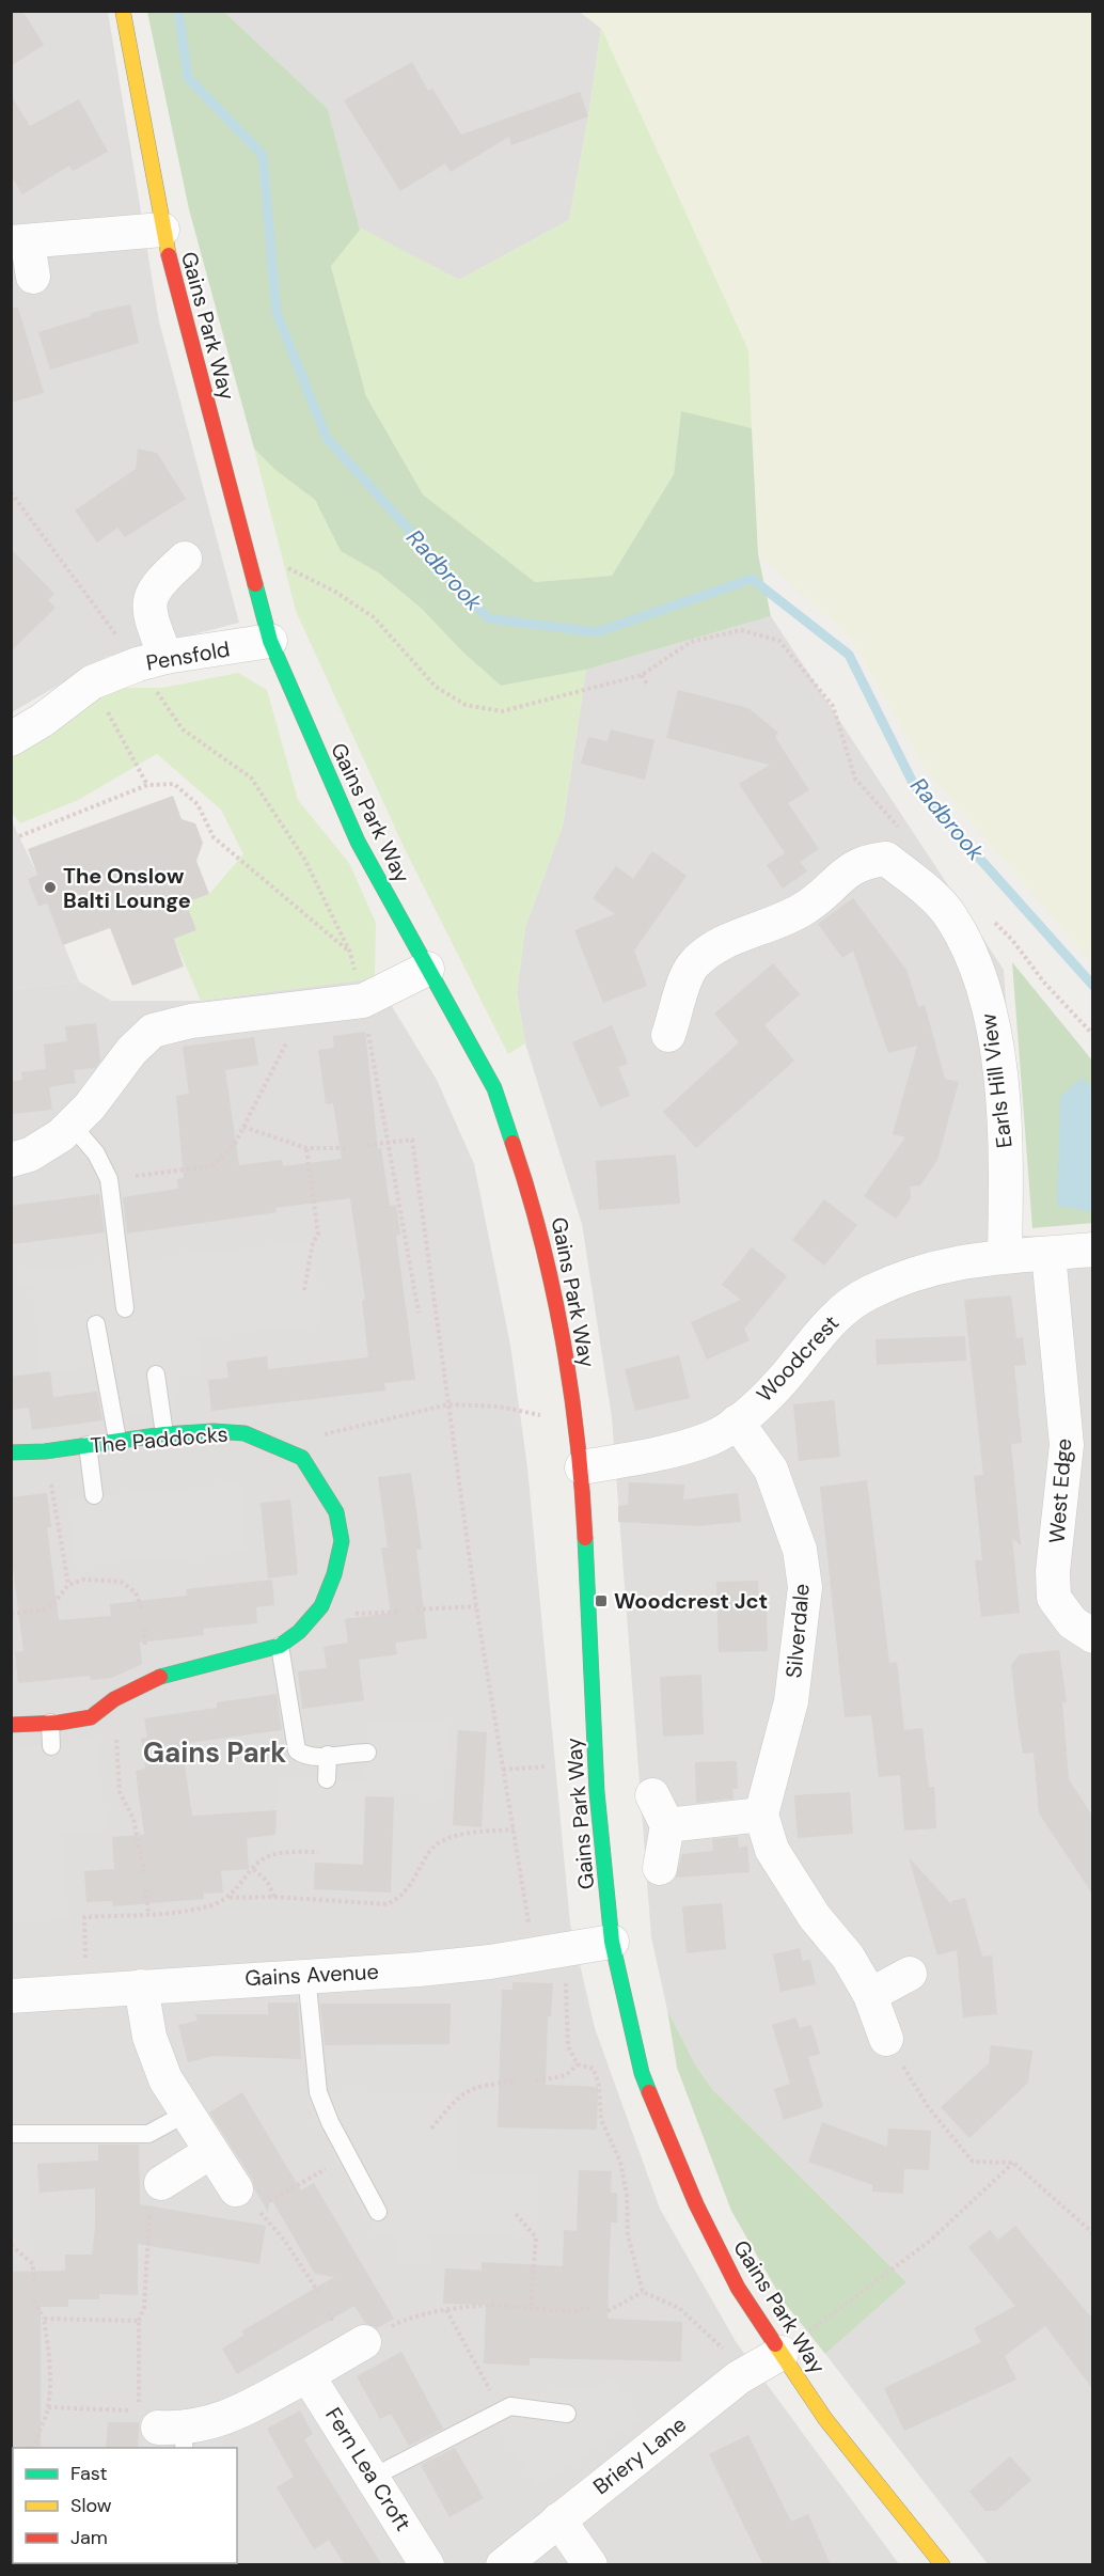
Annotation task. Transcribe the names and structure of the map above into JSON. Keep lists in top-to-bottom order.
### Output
{
  "streets": {
    "street": [
      "Gains Park Way",
      "Pensfold",
      "Earls Hill View",
      "Woodcrest",
      "The Paddocks",
      "West Edge",
      "Silverdale",
      "Gains Avenue",
      "Briery Lane",
      "Fern Lea Croft"
    ]
  },
  "crossings": [
    ["Gains Park Way", "Pensfold"],
    ["Gains Park Way", "Woodcrest"],
    ["Gains Park Way", "Gains Avenue"],
    ["Gains Park Way", "Briery Lane"],
    ["Earls Hill View", "Woodcrest"],
    ["Woodcrest", "West Edge"],
    ["Woodcrest", "Silverdale"]
  ],
  "districts": ["Gains Park"],
  "water": ["Radbrook"],
  "places": {
    "other": ["The Onslow Balti Lounge"],
    "transit": ["Woodcrest Jct"]
  },
  "legend": ["Fast", "Slow", "Jam"]
}
